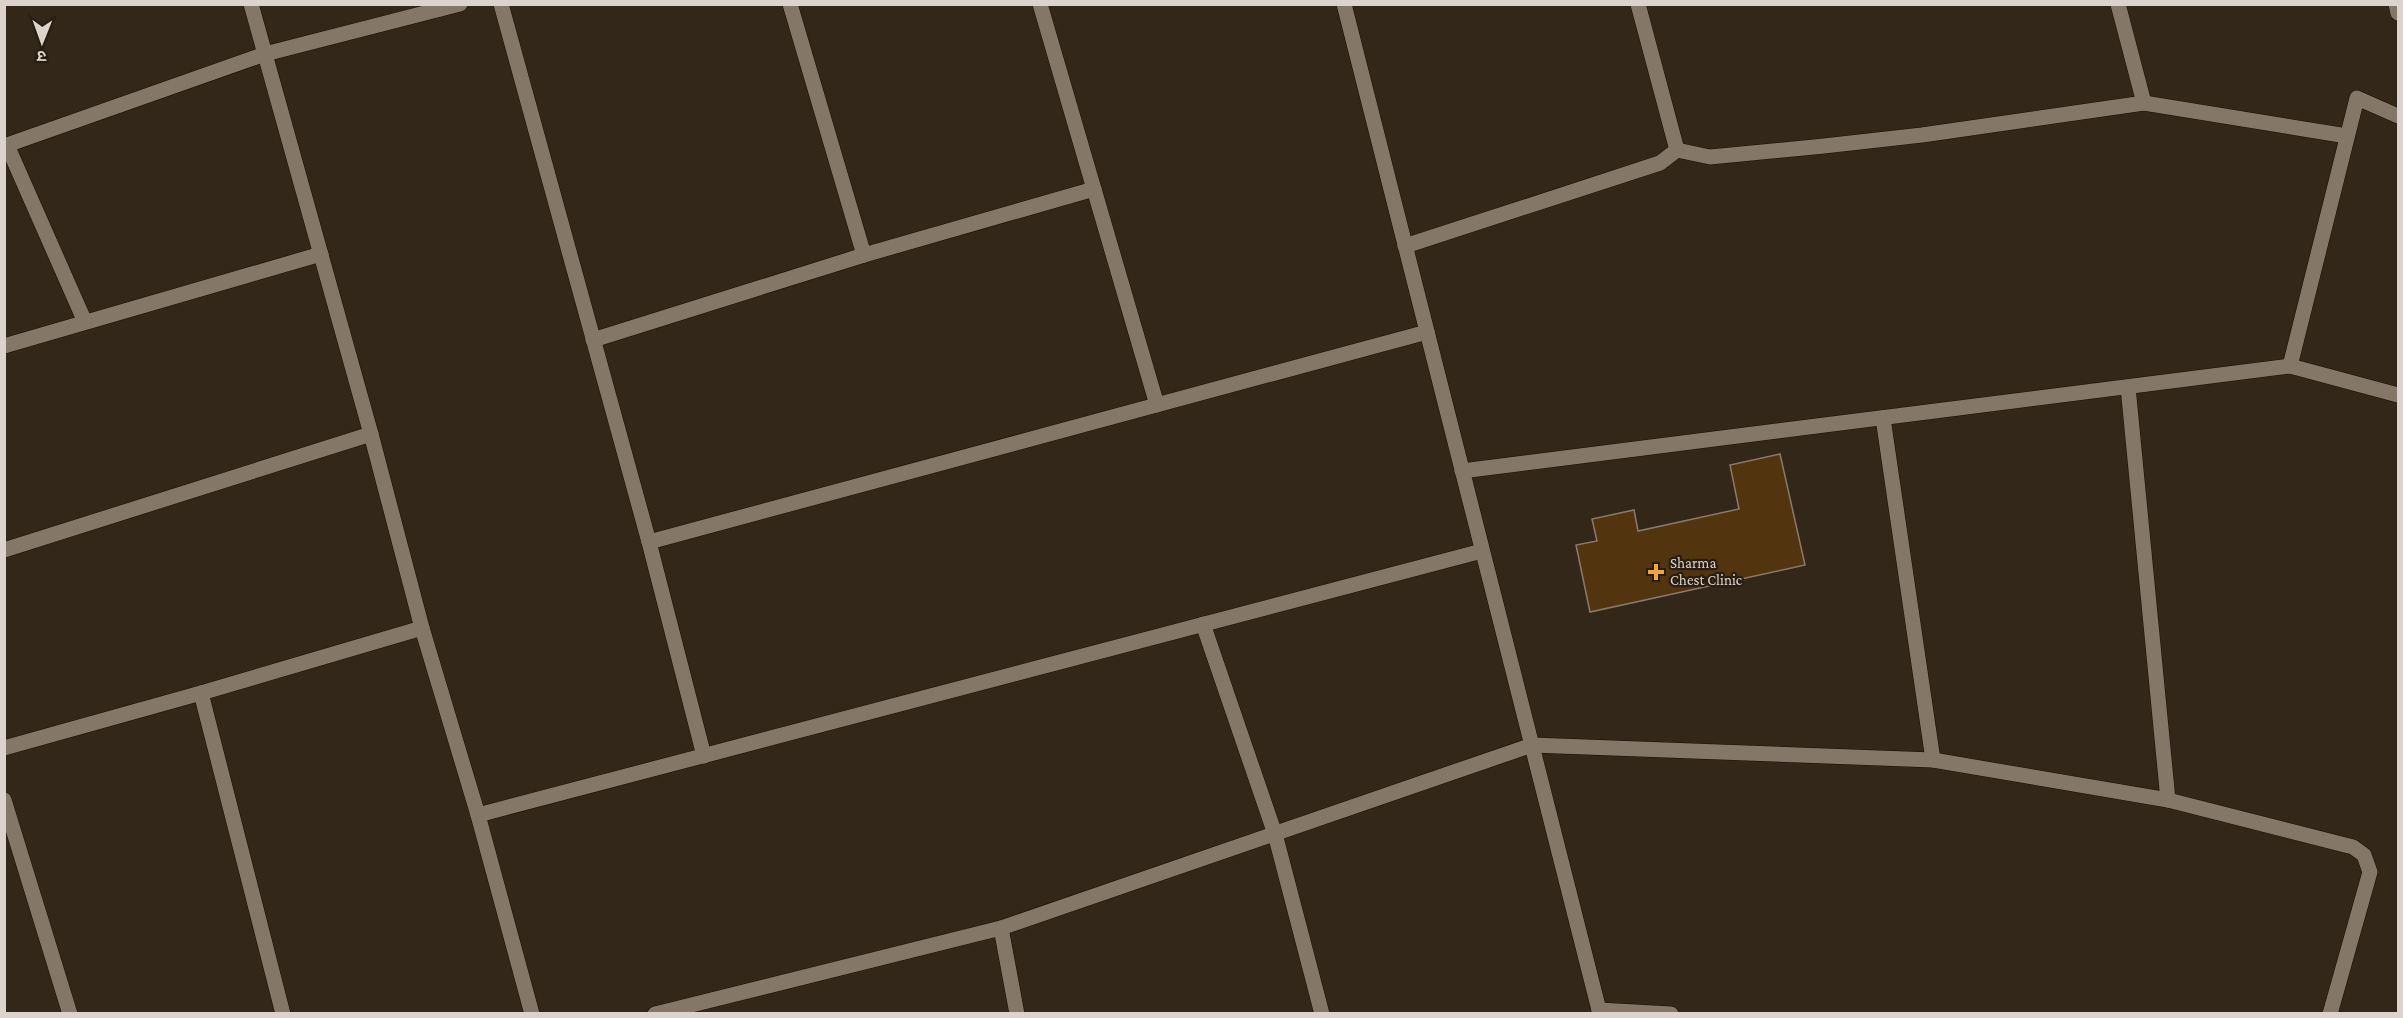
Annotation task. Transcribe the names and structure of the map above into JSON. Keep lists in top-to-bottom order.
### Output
{
  "places": {
    "health": ["Sharma Chest Clinic"]
  },
  "north": "bottom"
}
